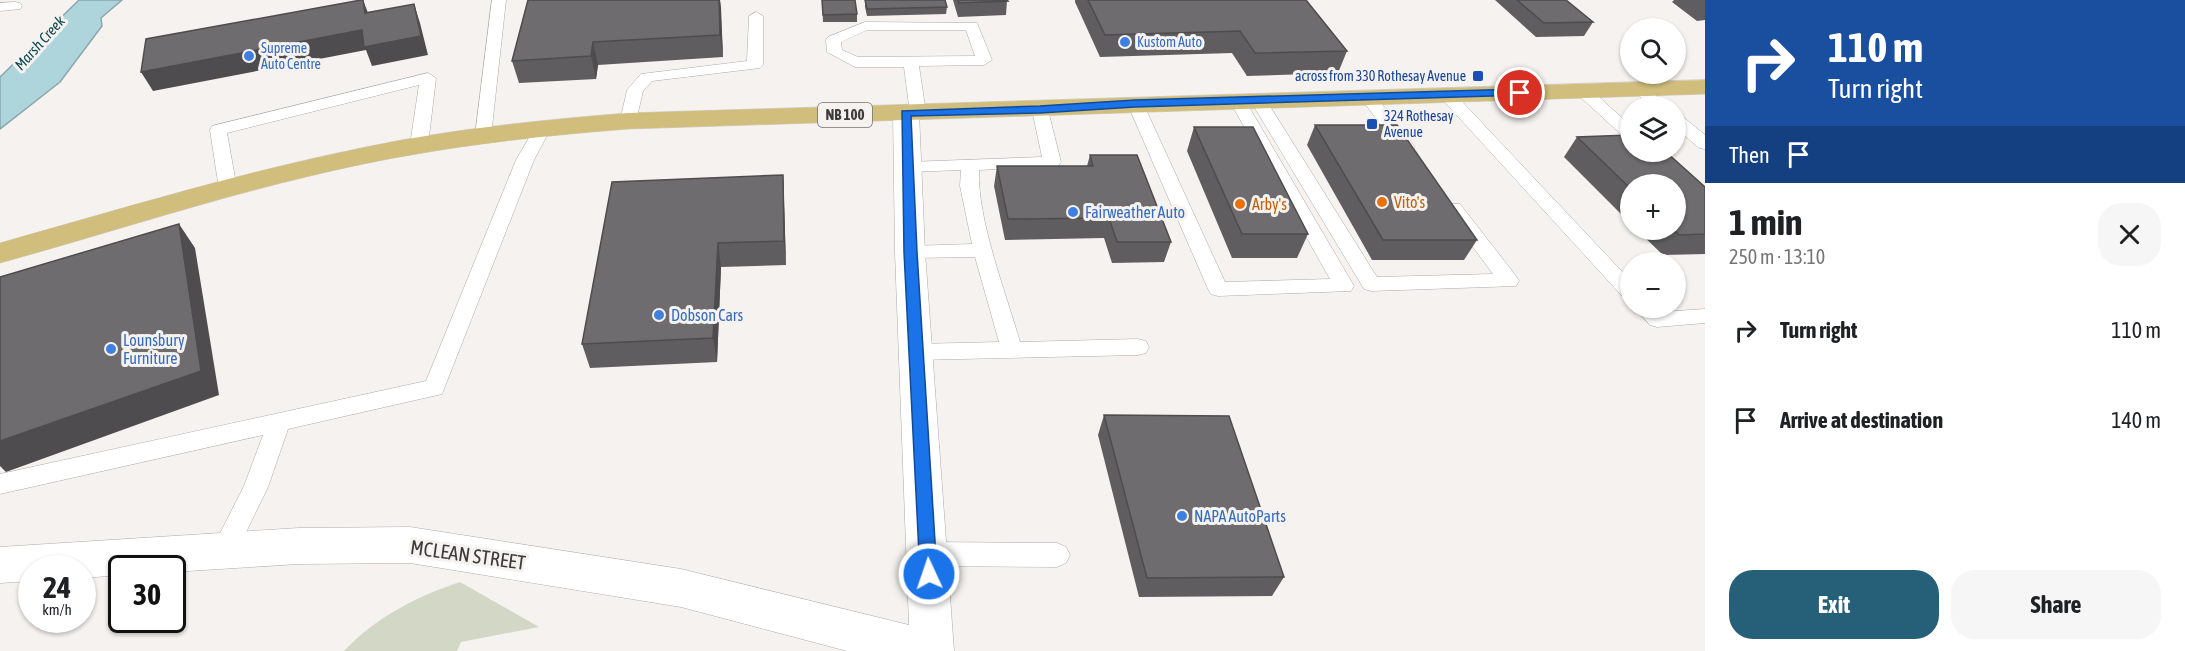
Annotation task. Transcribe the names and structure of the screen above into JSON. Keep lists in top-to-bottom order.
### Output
{
  "streets": {
    "main road": ["NB 100"],
    "street": ["MCLEAN STREET"]
  },
  "water": ["Marsh Creek"],
  "places": {
    "other": [
      "Kustom Auto",
      "Supreme Auto Centre",
      "Vito's",
      "Arby's",
      "Fairweather Auto",
      "Dobson Cars",
      "Lounsbury Furniture",
      "NAPA AutoParts"
    ],
    "transit": ["across from 330 Rothesay Avenue", "324 Rothesay Avenue"]
  },
  "page": {
    "turn": ["110 m", "Turn right"],
    "map_buttons": ["+", "−"],
    "then": "Then",
    "heading": ["1 min", "250 m · 13:10"],
    "list": [
      {
        "name": "Turn right",
        "value": "110 m"
      },
      {
        "name": "Arrive at destination",
        "value": "140 m"
      }
    ],
    "speed": "24 km/h",
    "limit": "30",
    "buttons": ["Exit", "Share"]
  }
}
